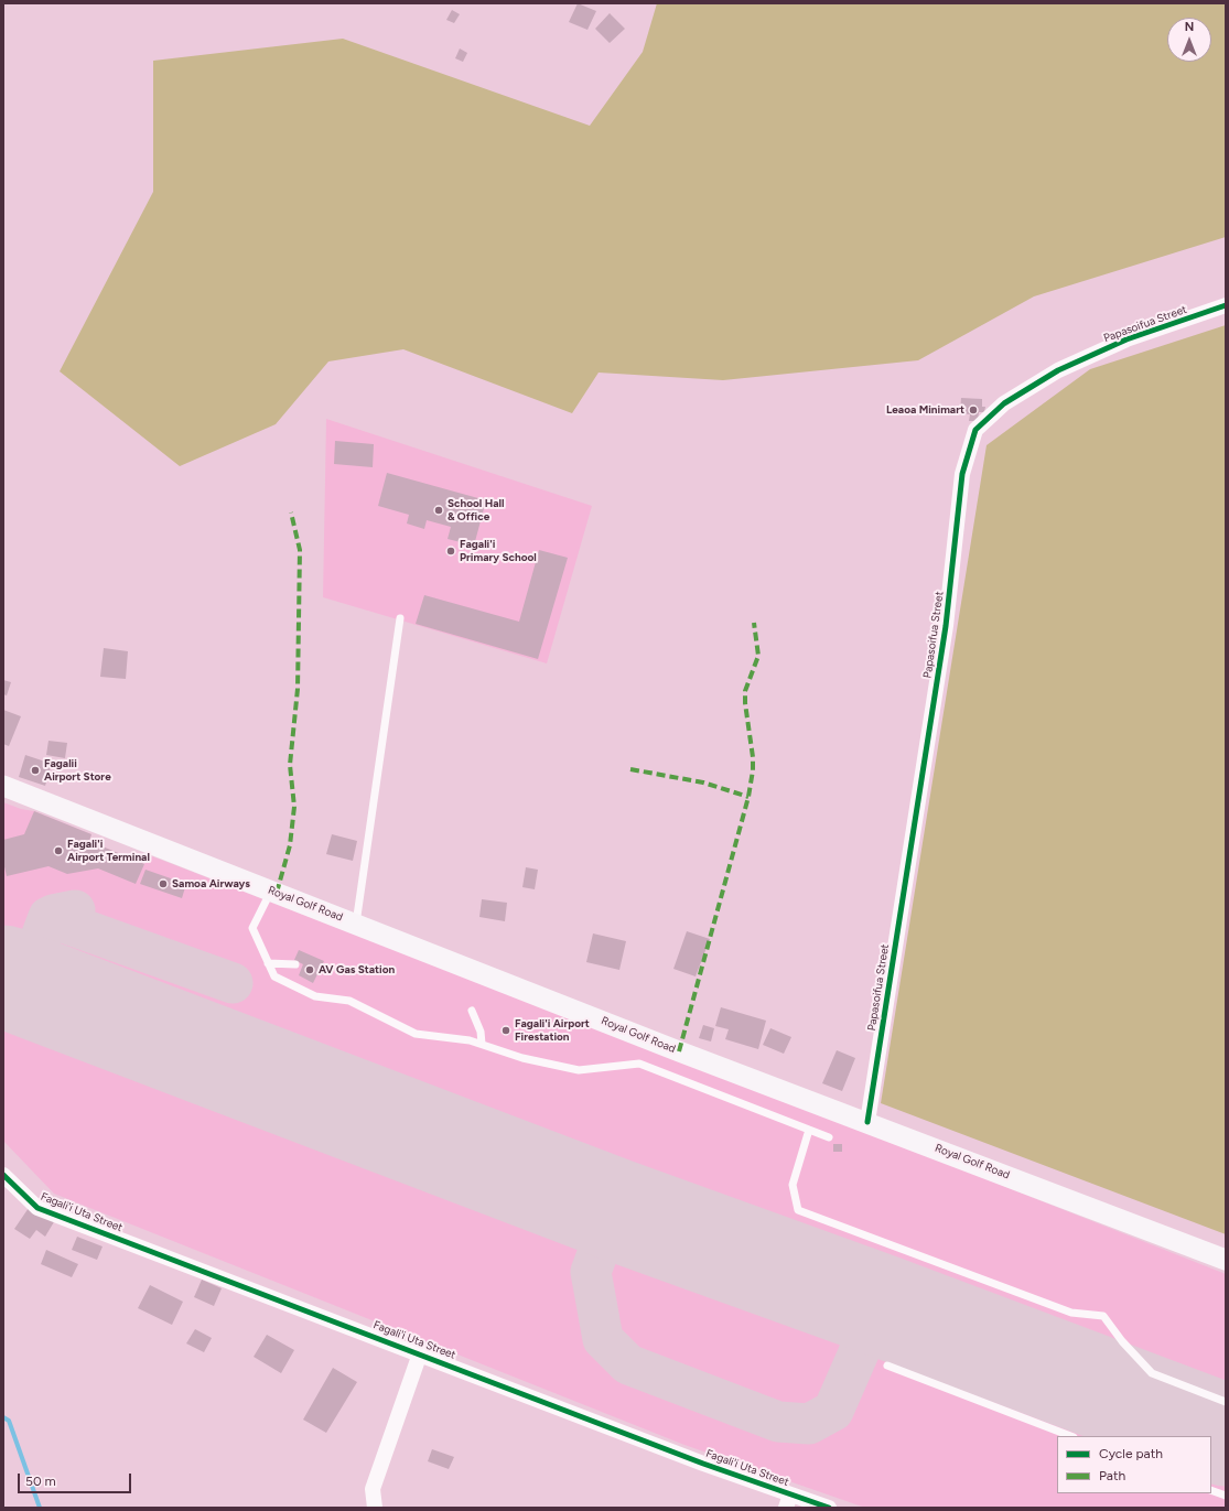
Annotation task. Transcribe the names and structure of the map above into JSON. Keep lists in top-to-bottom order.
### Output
{
  "streets": {
    "main road": ["Royal Golf Road"],
    "street": ["Papasoifua Street", "Fagali'i Uta Street"]
  },
  "crossings": [
    ["Papasoifua Street", "Royal Golf Road"]
  ],
  "places": [
    "Leaoa Minimart",
    "School Hall & Office",
    "Fagali'i Primary School",
    "Fagalii Airport Store",
    "Fagali'i Airport Terminal",
    "Samoa Airways",
    "AV Gas Station",
    "Fagali'i Airport Firestation"
  ],
  "legend": ["Cycle path", "Path"],
  "scale_bar": "50 m",
  "north": "top"
}
